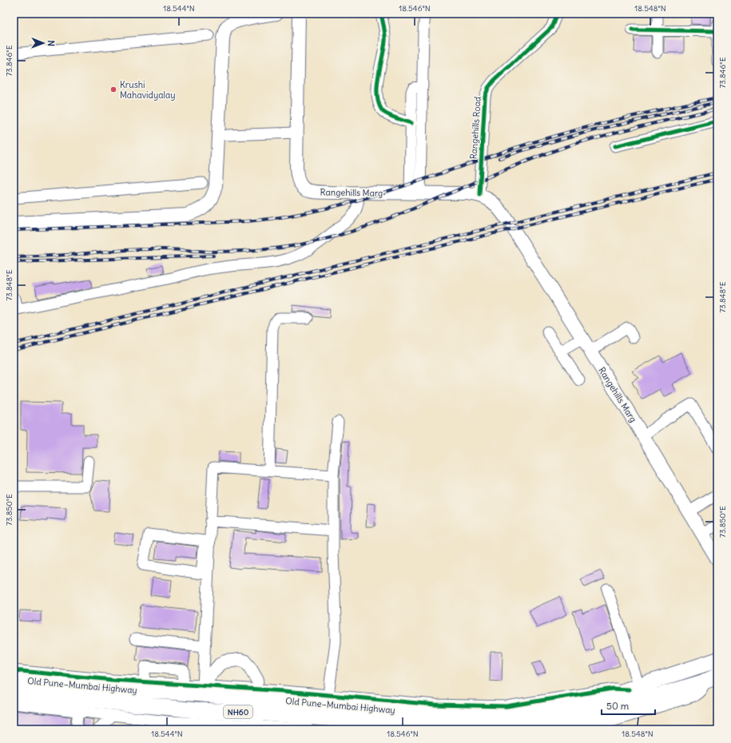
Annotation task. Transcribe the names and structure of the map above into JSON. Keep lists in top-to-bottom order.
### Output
{
  "streets": {
    "highway": ["Old Pune–Mumbai Highway", "NH60"],
    "main road": ["Rangehills Marg"],
    "street": ["Rangehills Road"]
  },
  "crossings": [
    ["Rangehills Road", "Rangehills Marg"]
  ],
  "places": ["Krushi Mahavidyalay"],
  "scale_bar": "50 m",
  "north": "right",
  "coordinates": [
    "18.544°N",
    "18.546°N",
    "18.548°N",
    "73.846°E",
    "73.848°E",
    "73.850°E"
  ]
}
